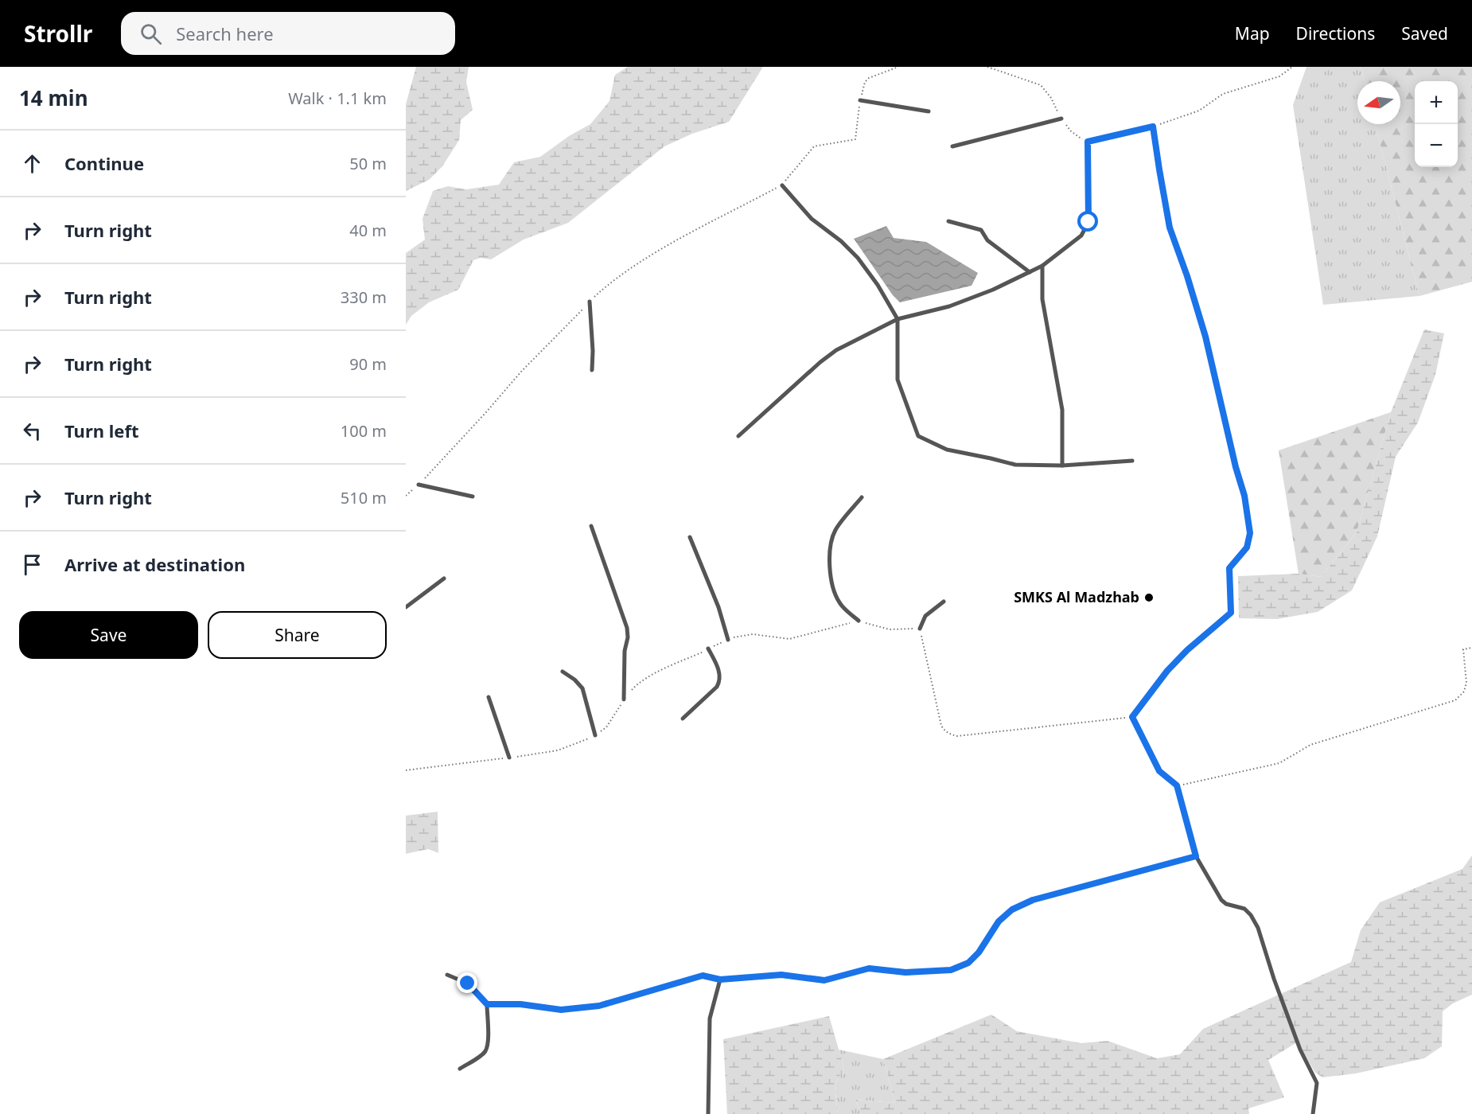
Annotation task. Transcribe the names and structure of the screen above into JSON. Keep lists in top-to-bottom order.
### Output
{
  "places": ["SMKS Al Madzhab"],
  "north": "left",
  "page": {
    "header": "Strollr",
    "search": "Search here",
    "nav": ["Map", "Directions", "Saved"],
    "heading": ["14 min", "Walk · 1.1 km"],
    "map_buttons": ["+", "−"],
    "list": [
      ["Continue", "50 m"],
      ["Turn right", "40 m"],
      ["Turn right", "330 m"],
      ["Turn right", "90 m"],
      ["Turn left", "100 m"],
      ["Turn right", "510 m"],
      "Arrive at destination"
    ],
    "buttons": ["Save", "Share"]
  }
}
